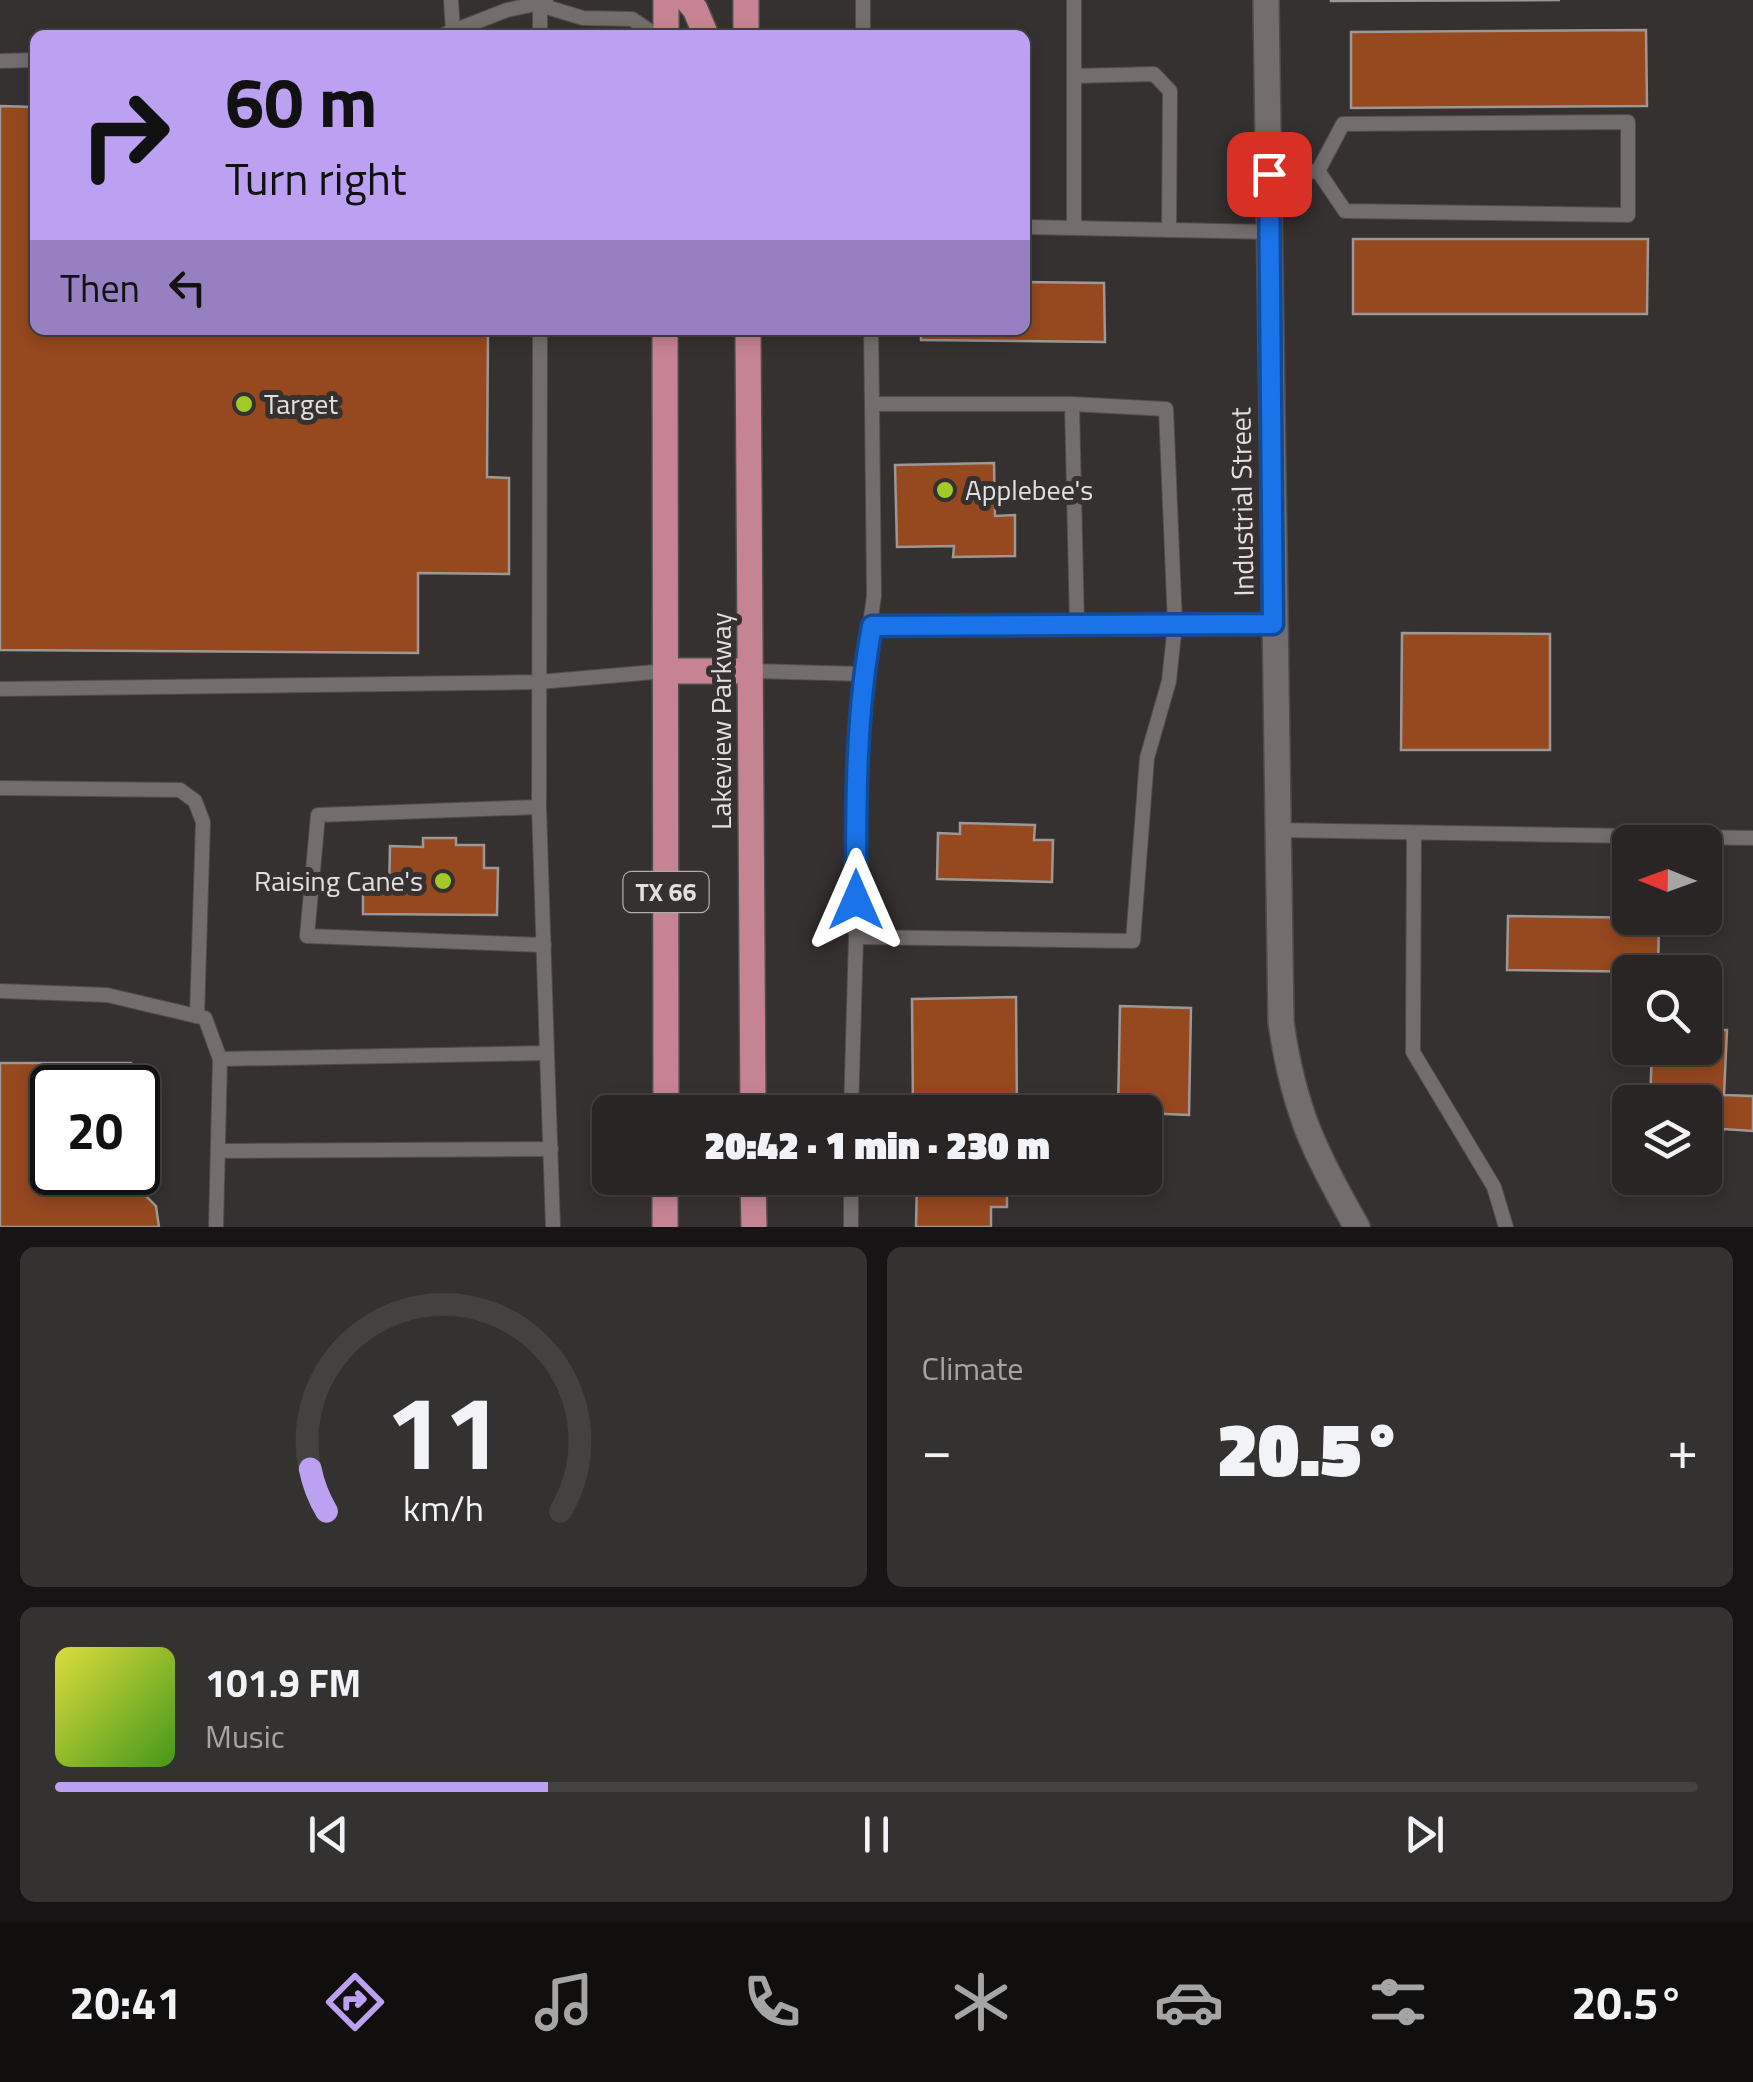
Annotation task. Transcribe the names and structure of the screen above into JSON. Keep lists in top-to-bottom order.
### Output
{
  "streets": {
    "main road": ["Lakeview Parkway", "TX 66"],
    "street": ["Industrial Street"]
  },
  "places": ["Target", "Applebee's", "Raising Cane's"],
  "north": "left",
  "page": {
    "turn": ["60 m", "Turn right"],
    "then": "Then",
    "limit": "20",
    "trip": "20:42 · 1 min · 230 m",
    "tile": "Climate",
    "heat": ["−", "20.5°", "+"],
    "song": ["101.9 FM", "Music"],
    "tabs": ["20:41", "20.5°"],
    "gauge": ["11", "km/h"]
  }
}
